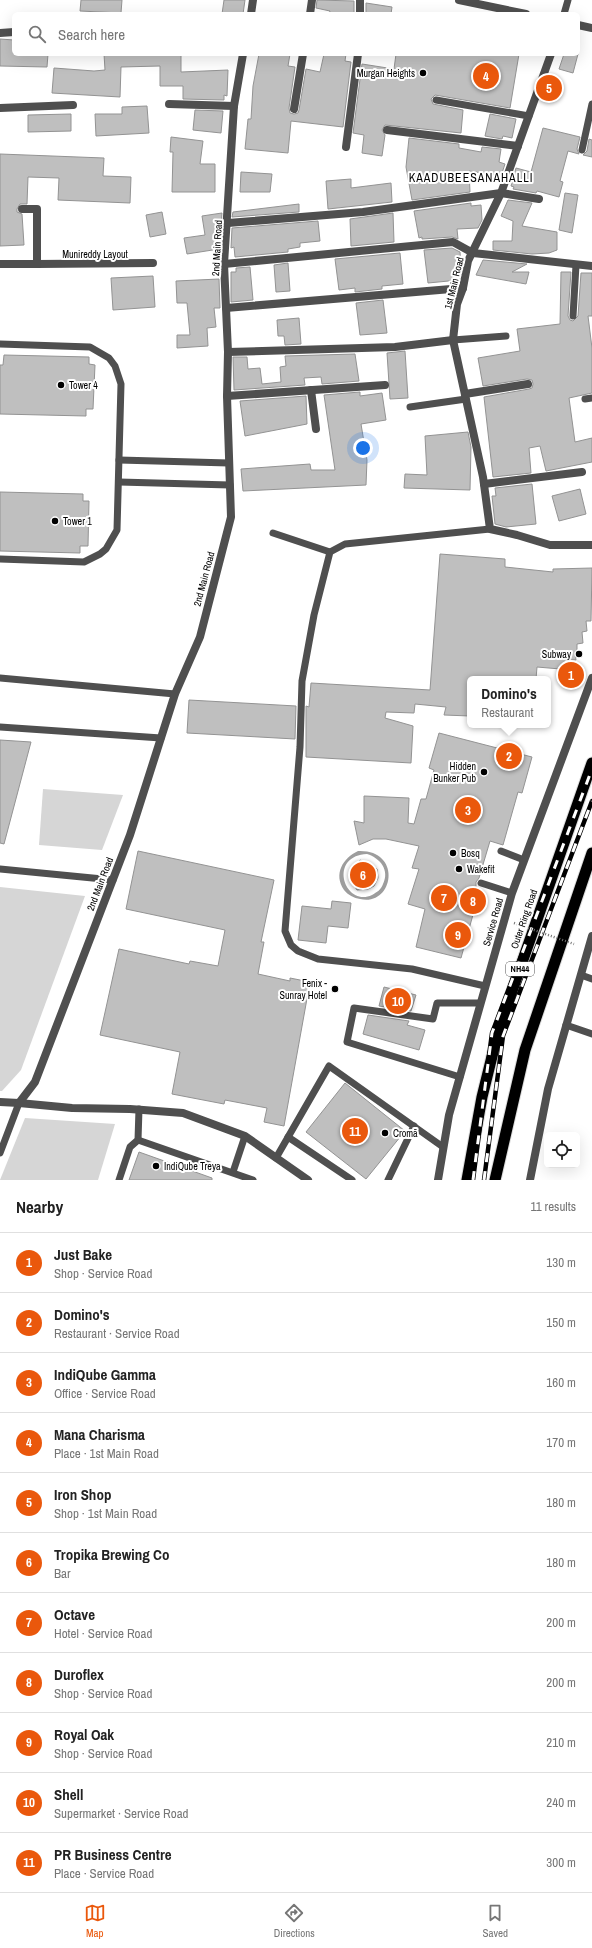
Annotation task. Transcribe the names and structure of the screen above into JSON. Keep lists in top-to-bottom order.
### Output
{
  "streets": {
    "highway": ["Outer Ring Road", "NH44"],
    "street": [
      "2nd Main Road",
      "Munireddy Layout",
      "1st Main Road",
      "Service Road"
    ]
  },
  "districts": ["KAADUBEESANAHALLI"],
  "places": [
    "Murgan Heights",
    "Tower 4",
    "Tower 1",
    "Subway",
    "Hidden Bunker Pub",
    "Bosq",
    "Wakefit",
    "Fenix - Sunray Hotel",
    "Cromā",
    "IndiQube Treya"
  ],
  "page": {
    "search": "Search here",
    "pins": [
      "4",
      "5",
      "1",
      "2",
      "3",
      "6",
      "7",
      "8",
      "9",
      "10",
      "11"
    ],
    "popup": ["Domino's", "Restaurant"],
    "heading": ["Nearby", "11 results"],
    "list": [
      {
        "mark": "1",
        "name": "Just Bake",
        "note": "Shop · Service Road",
        "value": "130 m"
      },
      {
        "mark": "2",
        "name": "Domino's",
        "note": "Restaurant · Service Road",
        "value": "150 m"
      },
      {
        "mark": "3",
        "name": "IndiQube Gamma",
        "note": "Office · Service Road",
        "value": "160 m"
      },
      {
        "mark": "4",
        "name": "Mana Charisma",
        "note": "Place · 1st Main Road",
        "value": "170 m"
      },
      {
        "mark": "5",
        "name": "Iron Shop",
        "note": "Shop · 1st Main Road",
        "value": "180 m"
      },
      {
        "mark": "6",
        "name": "Tropika Brewing Co",
        "note": "Bar",
        "value": "180 m"
      },
      {
        "mark": "7",
        "name": "Octave",
        "note": "Hotel · Service Road",
        "value": "200 m"
      },
      {
        "mark": "8",
        "name": "Duroflex",
        "note": "Shop · Service Road",
        "value": "200 m"
      },
      {
        "mark": "9",
        "name": "Royal Oak",
        "note": "Shop · Service Road",
        "value": "210 m"
      },
      {
        "mark": "10",
        "name": "Shell",
        "note": "Supermarket · Service Road",
        "value": "240 m"
      },
      {
        "mark": "11",
        "name": "PR Business Centre",
        "note": "Place · Service Road",
        "value": "300 m"
      }
    ],
    "nav": ["Map", "Directions", "Saved"]
  }
}
